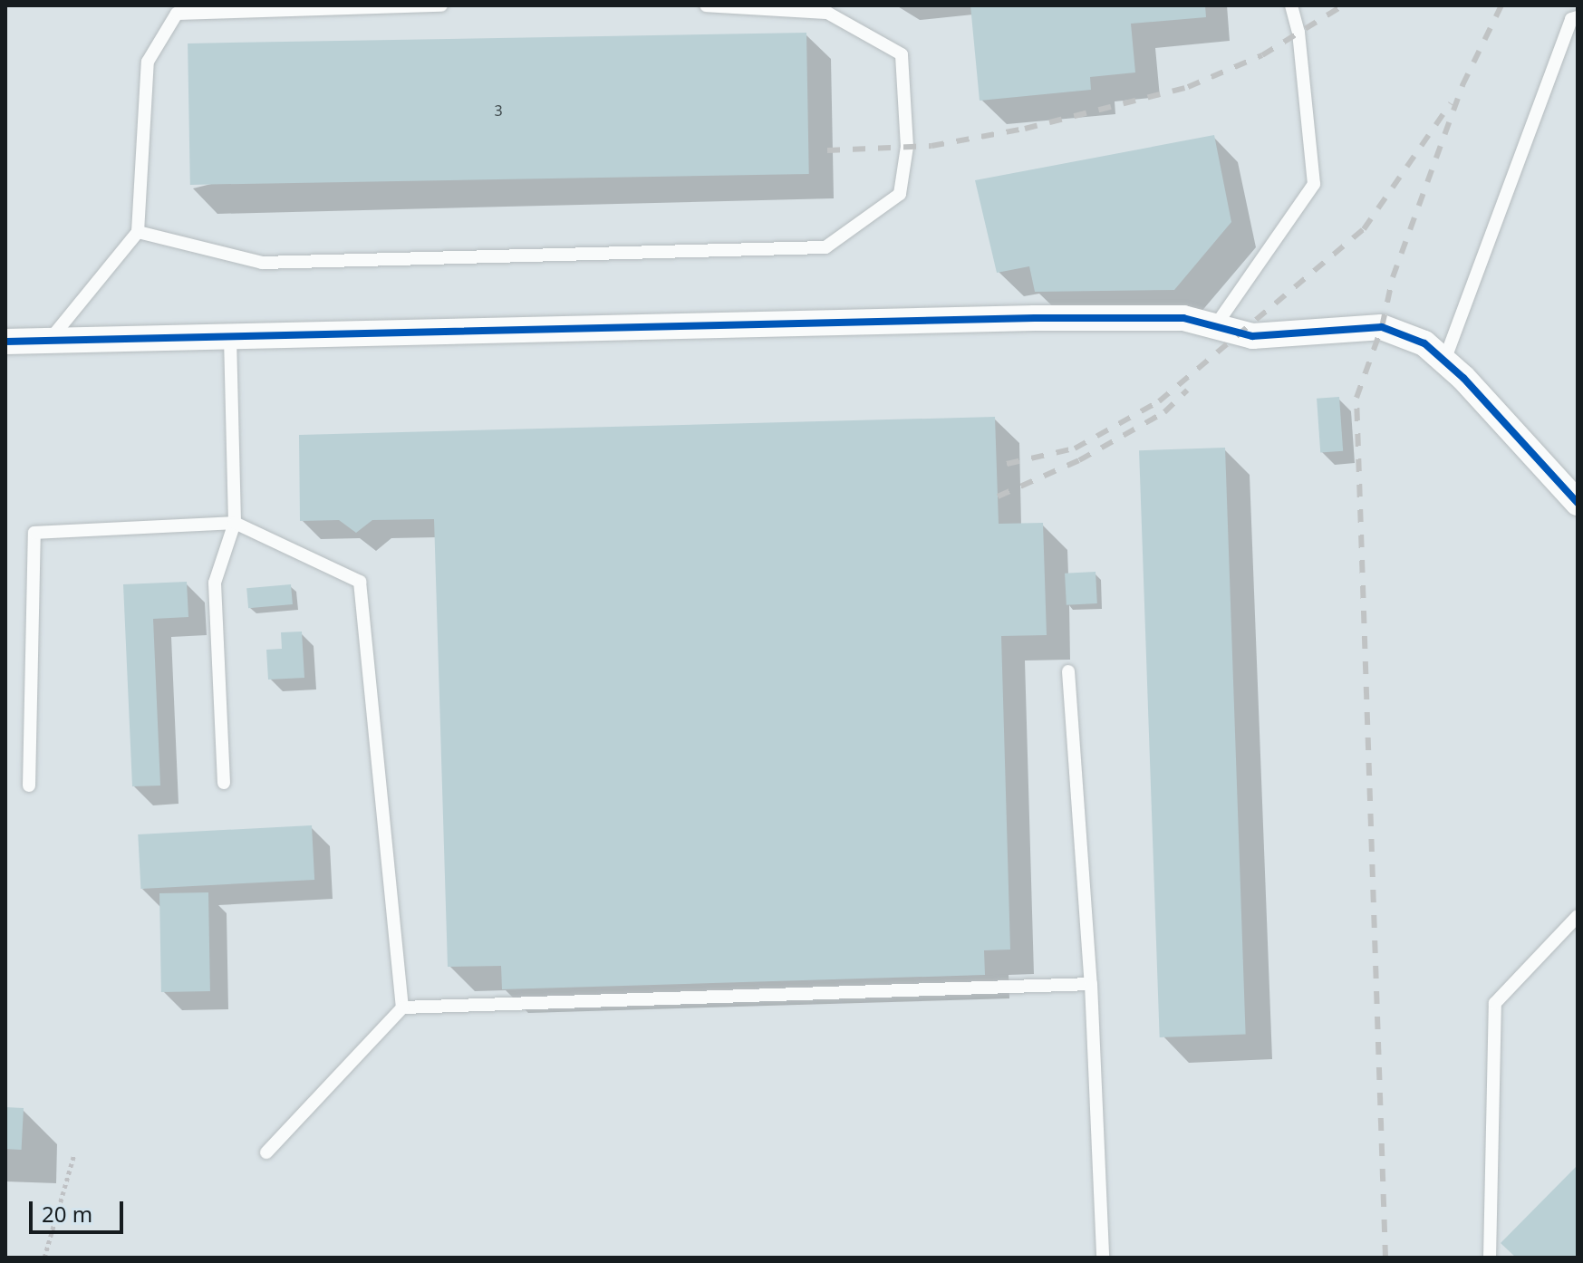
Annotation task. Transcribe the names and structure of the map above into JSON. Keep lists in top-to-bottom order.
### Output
{
  "house_numbers": ["3"],
  "scale_bar": "20 m"
}
